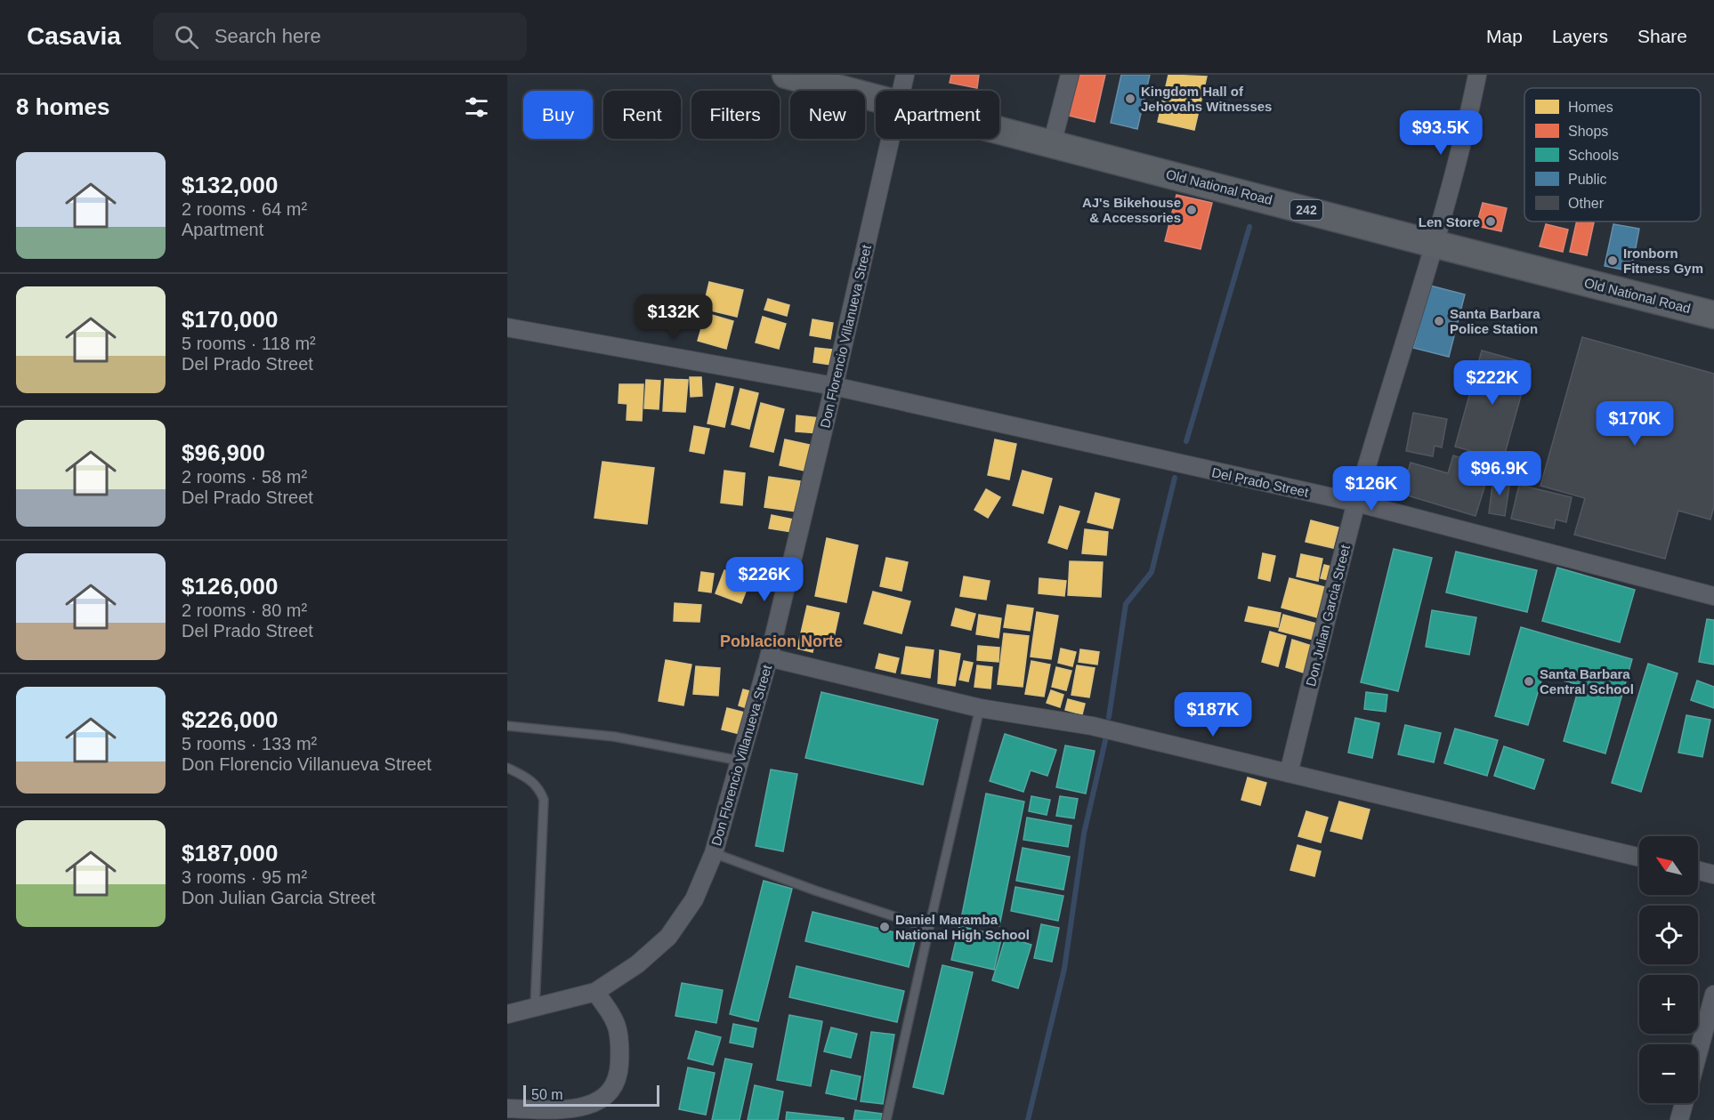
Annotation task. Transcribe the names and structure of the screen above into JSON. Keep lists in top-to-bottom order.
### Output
{
  "streets": {
    "main road": ["Old National Road", "242"],
    "street": ["Don Florencio Villanueva Street", "Del Prado Street", "Don Julian Garcia Street"]
  },
  "crossings": [
    ["Old National Road", "Don Julian Garcia Street"],
    ["Don Florencio Villanueva Street", "Del Prado Street"],
    ["Del Prado Street", "Don Julian Garcia Street"]
  ],
  "districts": ["Poblacion Norte"],
  "places": [
    "Kingdom Hall of Jehovahs Witnesses",
    "AJ's Bikehouse & Accessories",
    "Len Store",
    "Ironborn Fitness Gym",
    "Santa Barbara Police Station",
    "Santa Barbara Central School",
    "Daniel Maramba National High School"
  ],
  "legend": [
    "Homes",
    "Shops",
    "Schools",
    "Public",
    "Other"
  ],
  "scale_bar": "50 m",
  "north": "top left",
  "page": {
    "header": "Casavia",
    "search": "Search here",
    "nav": ["Map", "Layers", "Share"],
    "heading": "8 homes",
    "chip": [
      "Buy",
      "Rent",
      "Filters",
      "New",
      "Apartment"
    ],
    "price": [
      "$93.5K",
      "$132K",
      "$222K",
      "$170K",
      "$96.9K",
      "$126K",
      "$226K",
      "$187K"
    ],
    "list": [
      {
        "name": "$132,000",
        "note": "2 rooms · 64 m² · Apartment"
      },
      {
        "name": "$170,000",
        "note": "5 rooms · 118 m² · Del Prado Street"
      },
      {
        "name": "$96,900",
        "note": "2 rooms · 58 m² · Del Prado Street"
      },
      {
        "name": "$126,000",
        "note": "2 rooms · 80 m² · Del Prado Street"
      },
      {
        "name": "$226,000",
        "note": "5 rooms · 133 m² · Don Florencio Villanueva Street"
      },
      {
        "name": "$187,000",
        "note": "3 rooms · 95 m² · Don Julian Garcia Street"
      }
    ],
    "map_buttons": ["+", "−"],
    "scale": "50 m"
  }
}
